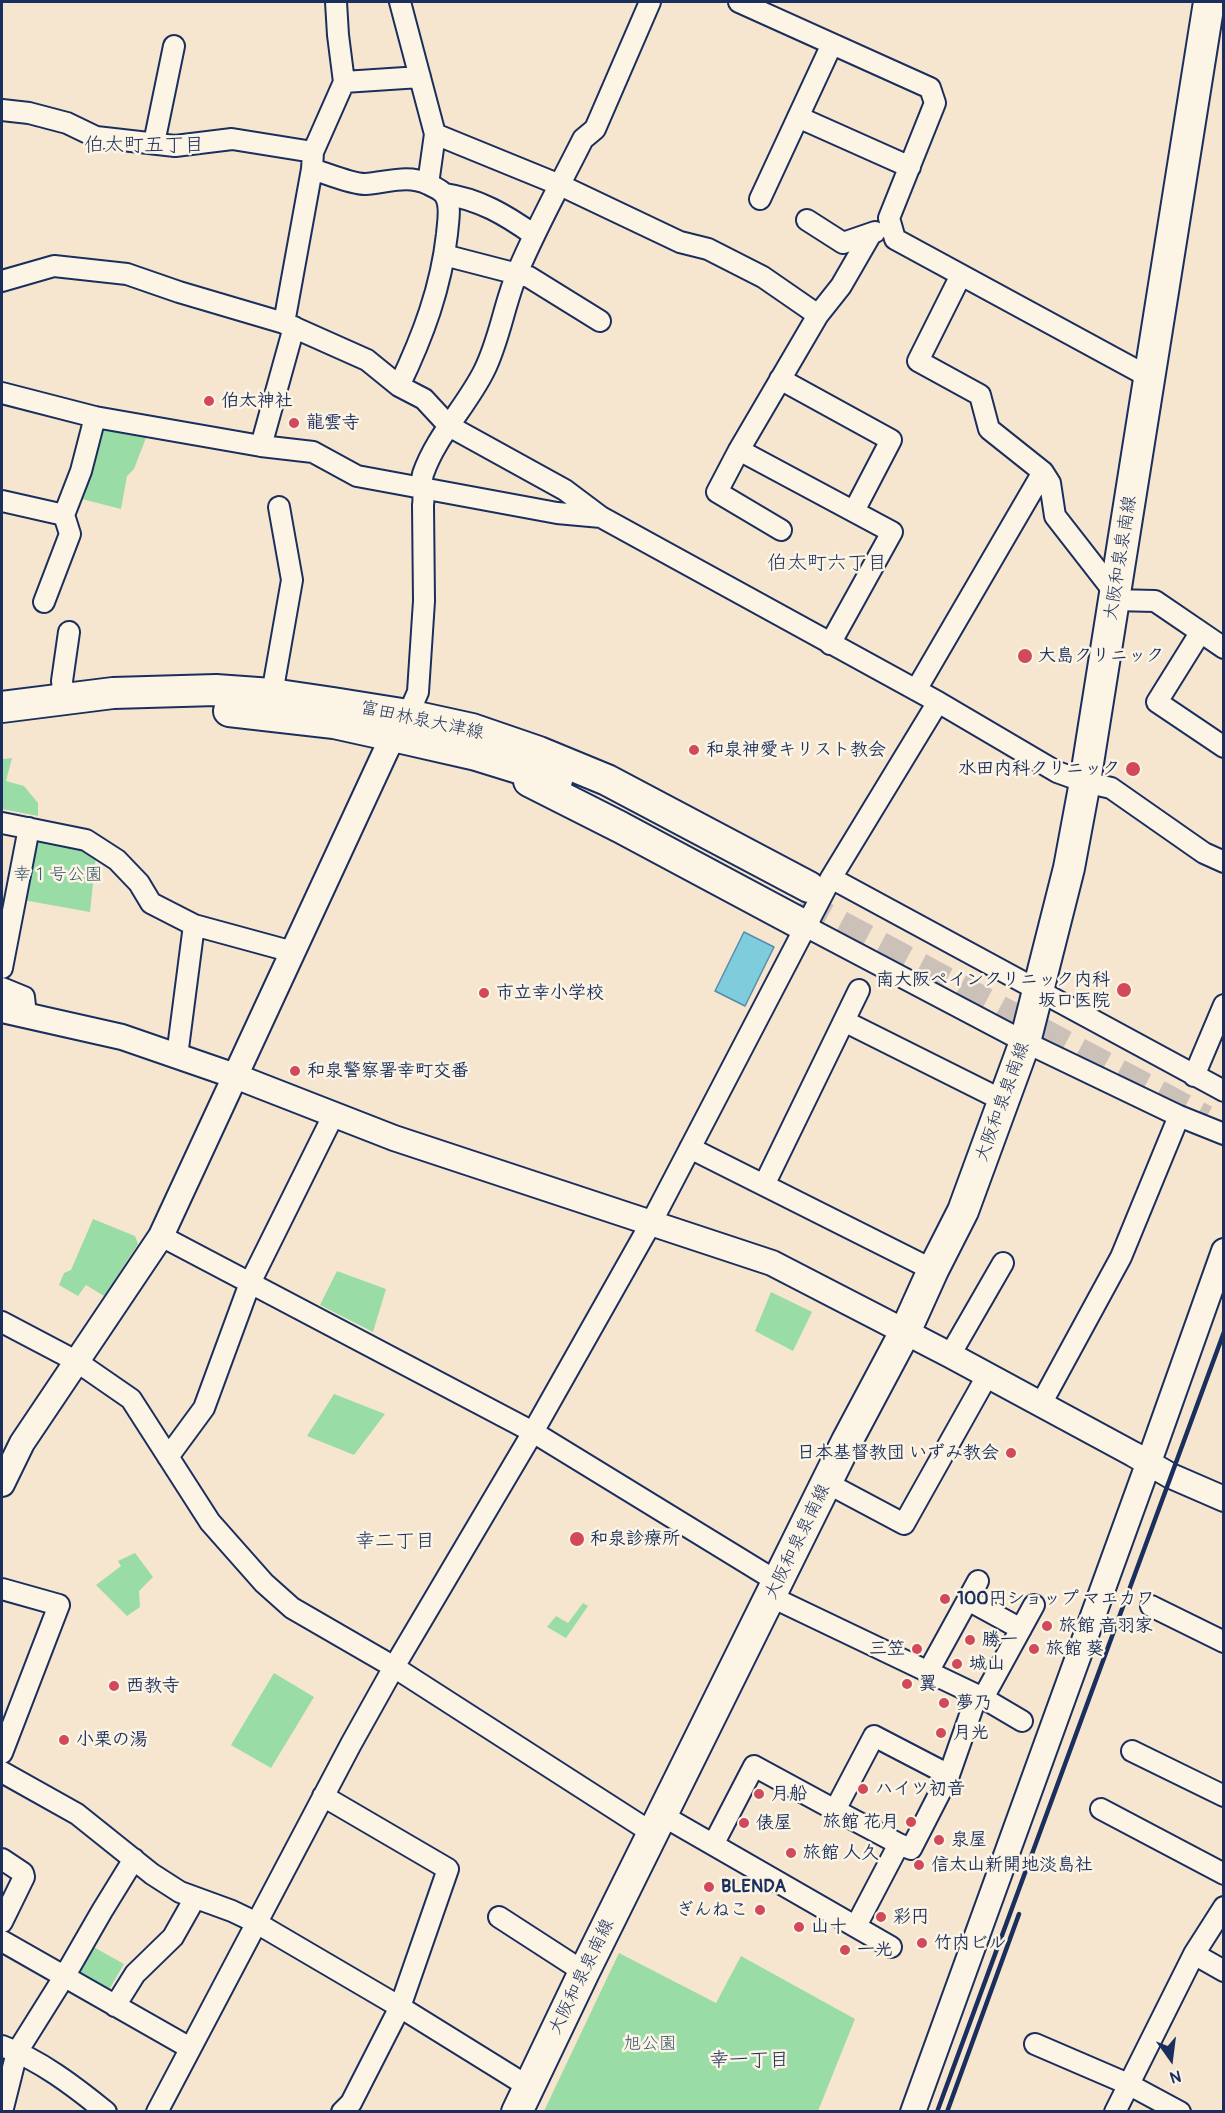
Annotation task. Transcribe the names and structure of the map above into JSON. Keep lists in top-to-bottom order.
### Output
{
  "streets": {
    "main road": ["大阪和泉泉南線", "富田林泉大津線"]
  },
  "districts": [
    "伯太町五丁目",
    "伯太町六丁目",
    "幸二丁目",
    "幸一丁目"
  ],
  "parks": ["幸１号公園", "旭公園"],
  "places": [
    "伯太神社",
    "龍雲寺",
    "大島クリニック",
    "和泉神愛キリスト教会",
    "水田内科クリニック",
    "南大阪ペインクリニック内科 坂口医院",
    "市立幸小学校",
    "和泉警察署幸町交番",
    "日本基督教団 いずみ教会",
    "和泉診療所",
    "100円ショップ マエカワ",
    "旅館 音羽家",
    "勝一",
    "三笠",
    "旅館 葵",
    "城山",
    "翼",
    "西教寺",
    "夢乃",
    "月光",
    "小栗の湯",
    "ハイツ初音",
    "月船",
    "旅館 花月",
    "俵屋",
    "泉屋",
    "旅館 人久",
    "信太山新開地淡島社",
    "BLENDA",
    "ぎんねこ",
    "彩円",
    "山十",
    "竹内ビル",
    "一光"
  ],
  "north": "bottom"
}
